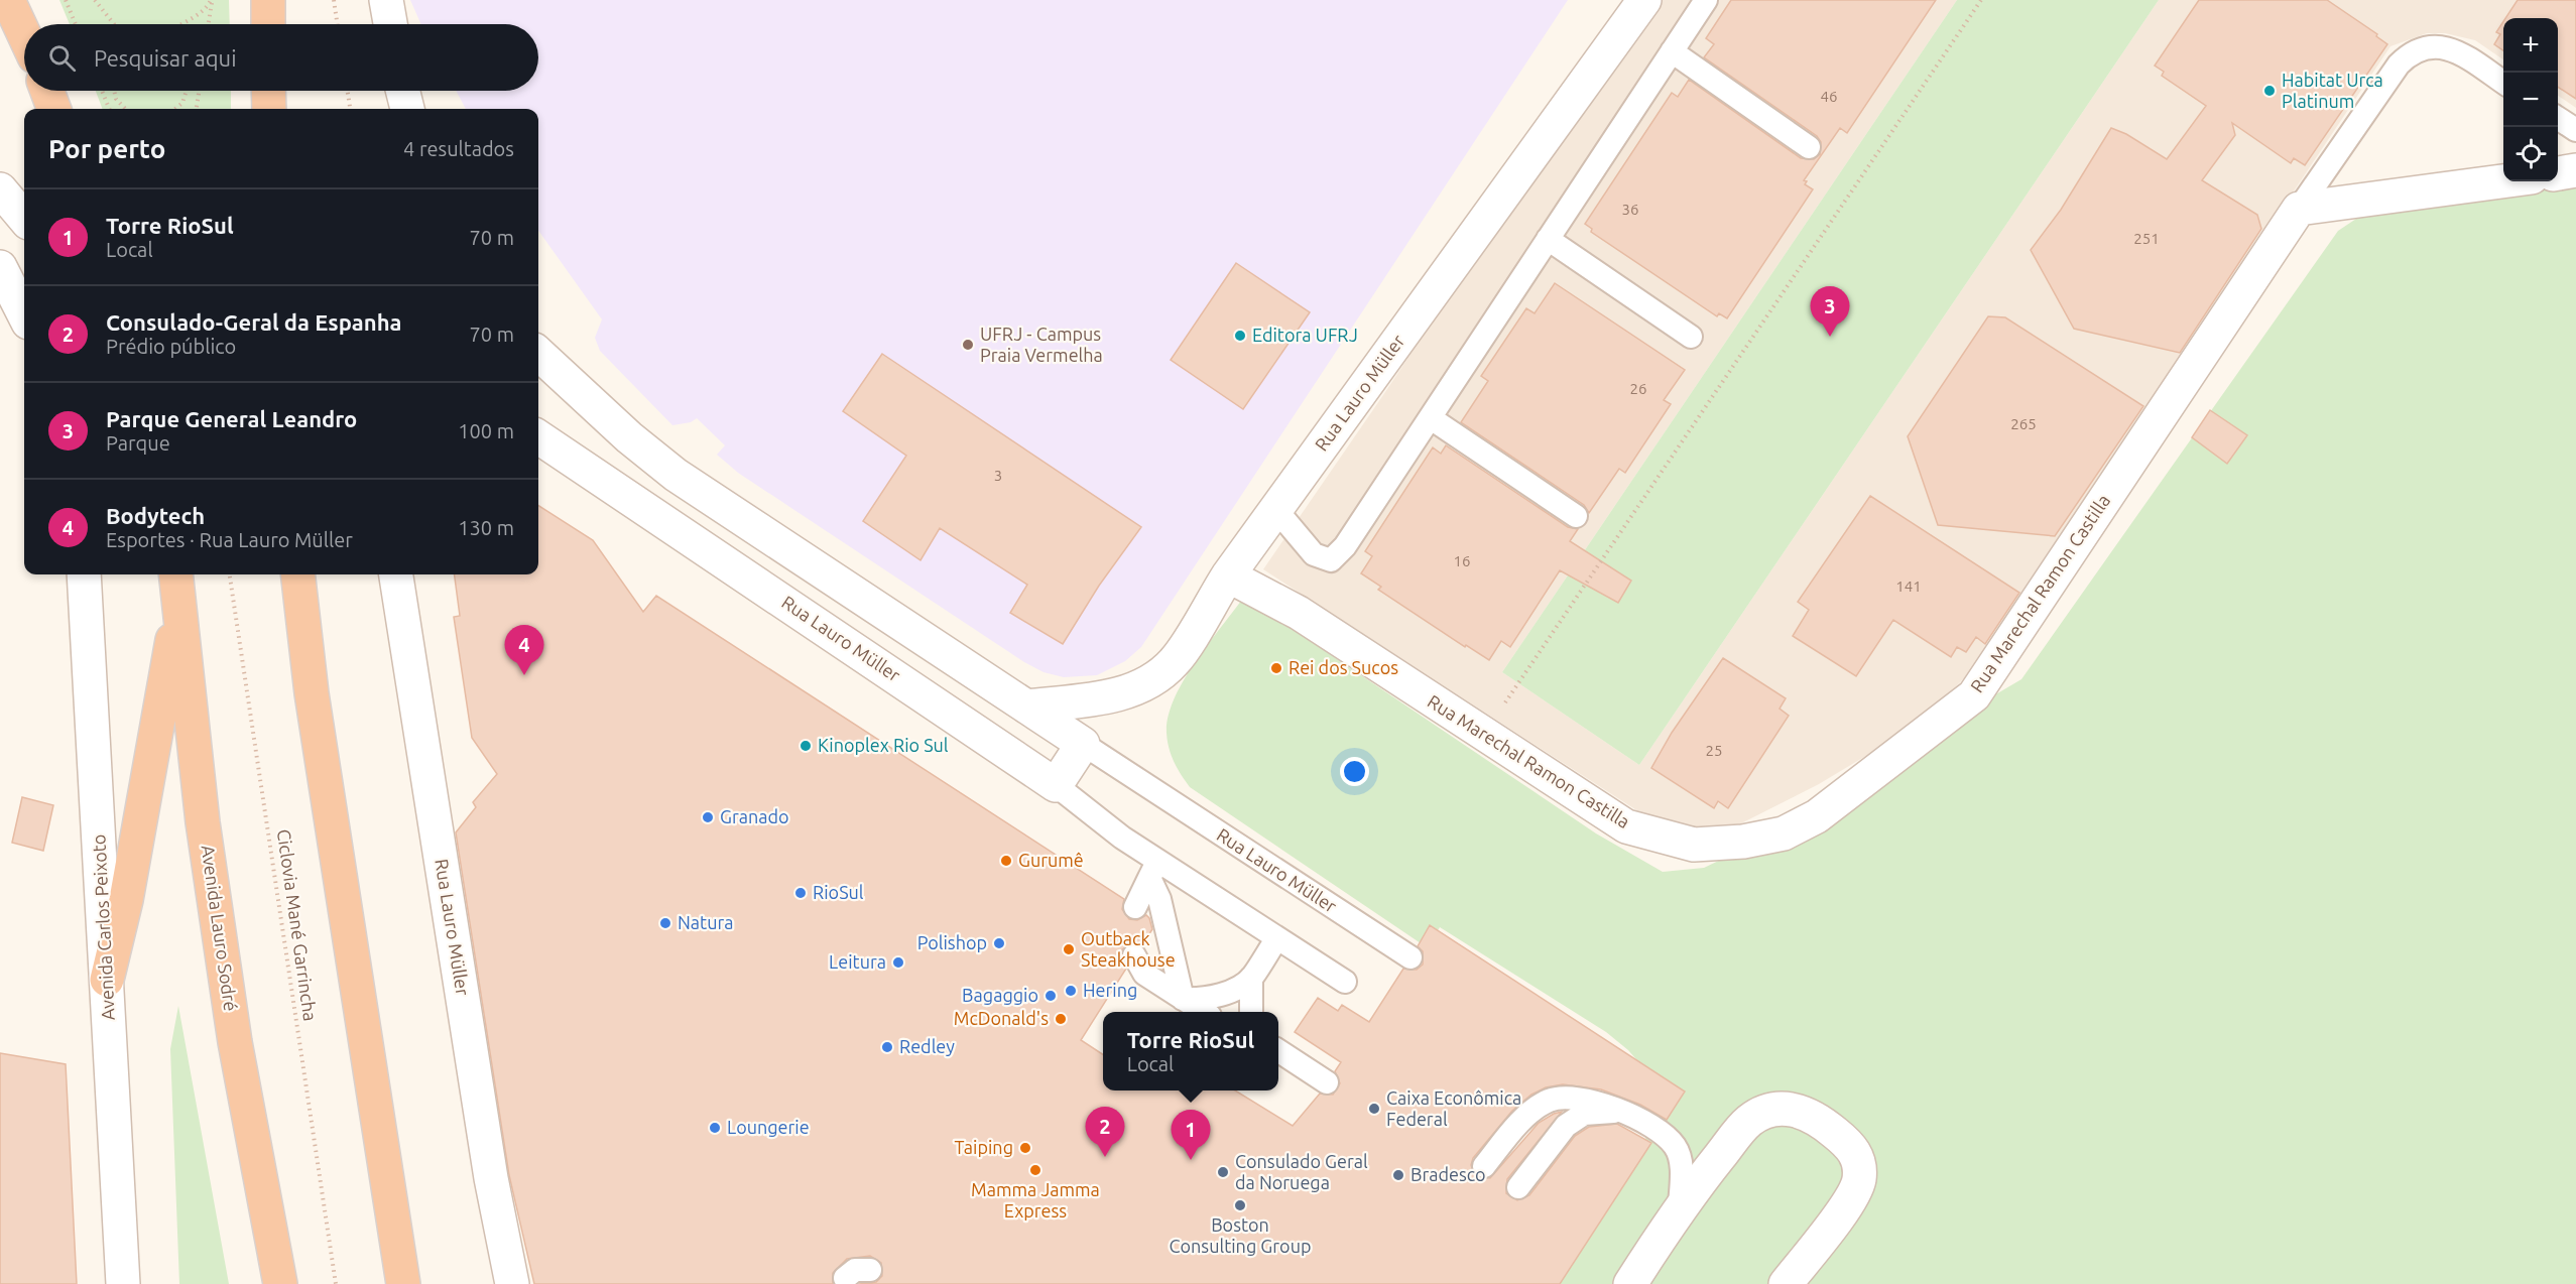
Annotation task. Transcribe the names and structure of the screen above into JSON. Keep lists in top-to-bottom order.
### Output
{
  "streets": {
    "highway": ["Avenida Lauro Sodré"],
    "street": ["Rua Lauro Müller", "Rua Marechal Ramon Castilla", "Avenida Carlos Peixoto"],
    "path": ["Ciclovia Mané Garrincha"]
  },
  "crossings": [
    ["Rua Lauro Müller", "Rua Marechal Ramon Castilla"]
  ],
  "places": [
    "Habitat Urca Platinum",
    "Editora UFRJ",
    "UFRJ - Campus Praia Vermelha",
    "Rei dos Sucos",
    "Kinoplex Rio Sul",
    "Granado",
    "Gurumê",
    "RioSul",
    "Natura",
    "Polishop",
    "Outback Steakhouse",
    "Leitura",
    "Hering",
    "Bagaggio",
    "McDonald's",
    "Redley",
    "Caixa Econômica Federal",
    "Loungerie",
    "Taiping",
    "Mamma Jamma Express",
    "Consulado Geral da Noruega",
    "Bradesco",
    "Boston Consulting Group"
  ],
  "house_numbers": [
    "46",
    "36",
    "251",
    "26",
    "265",
    "3",
    "16",
    "141",
    "25"
  ],
  "page": {
    "map_buttons": ["+", "−"],
    "search": "Pesquisar aqui",
    "heading": ["Por perto", "4 resultados"],
    "list": [
      {
        "mark": "1",
        "name": "Torre RioSul",
        "note": "Local",
        "value": "70 m"
      },
      {
        "mark": "2",
        "name": "Consulado-Geral da Espanha",
        "note": "Prédio público",
        "value": "70 m"
      },
      {
        "mark": "3",
        "name": "Parque General Leandro",
        "note": "Parque",
        "value": "100 m"
      },
      {
        "mark": "4",
        "name": "Bodytech",
        "note": "Esportes · Rua Lauro Müller",
        "value": "130 m"
      }
    ],
    "pins": [
      "3",
      "4",
      "2",
      "1"
    ],
    "popup": ["Torre RioSul", "Local"]
  }
}
